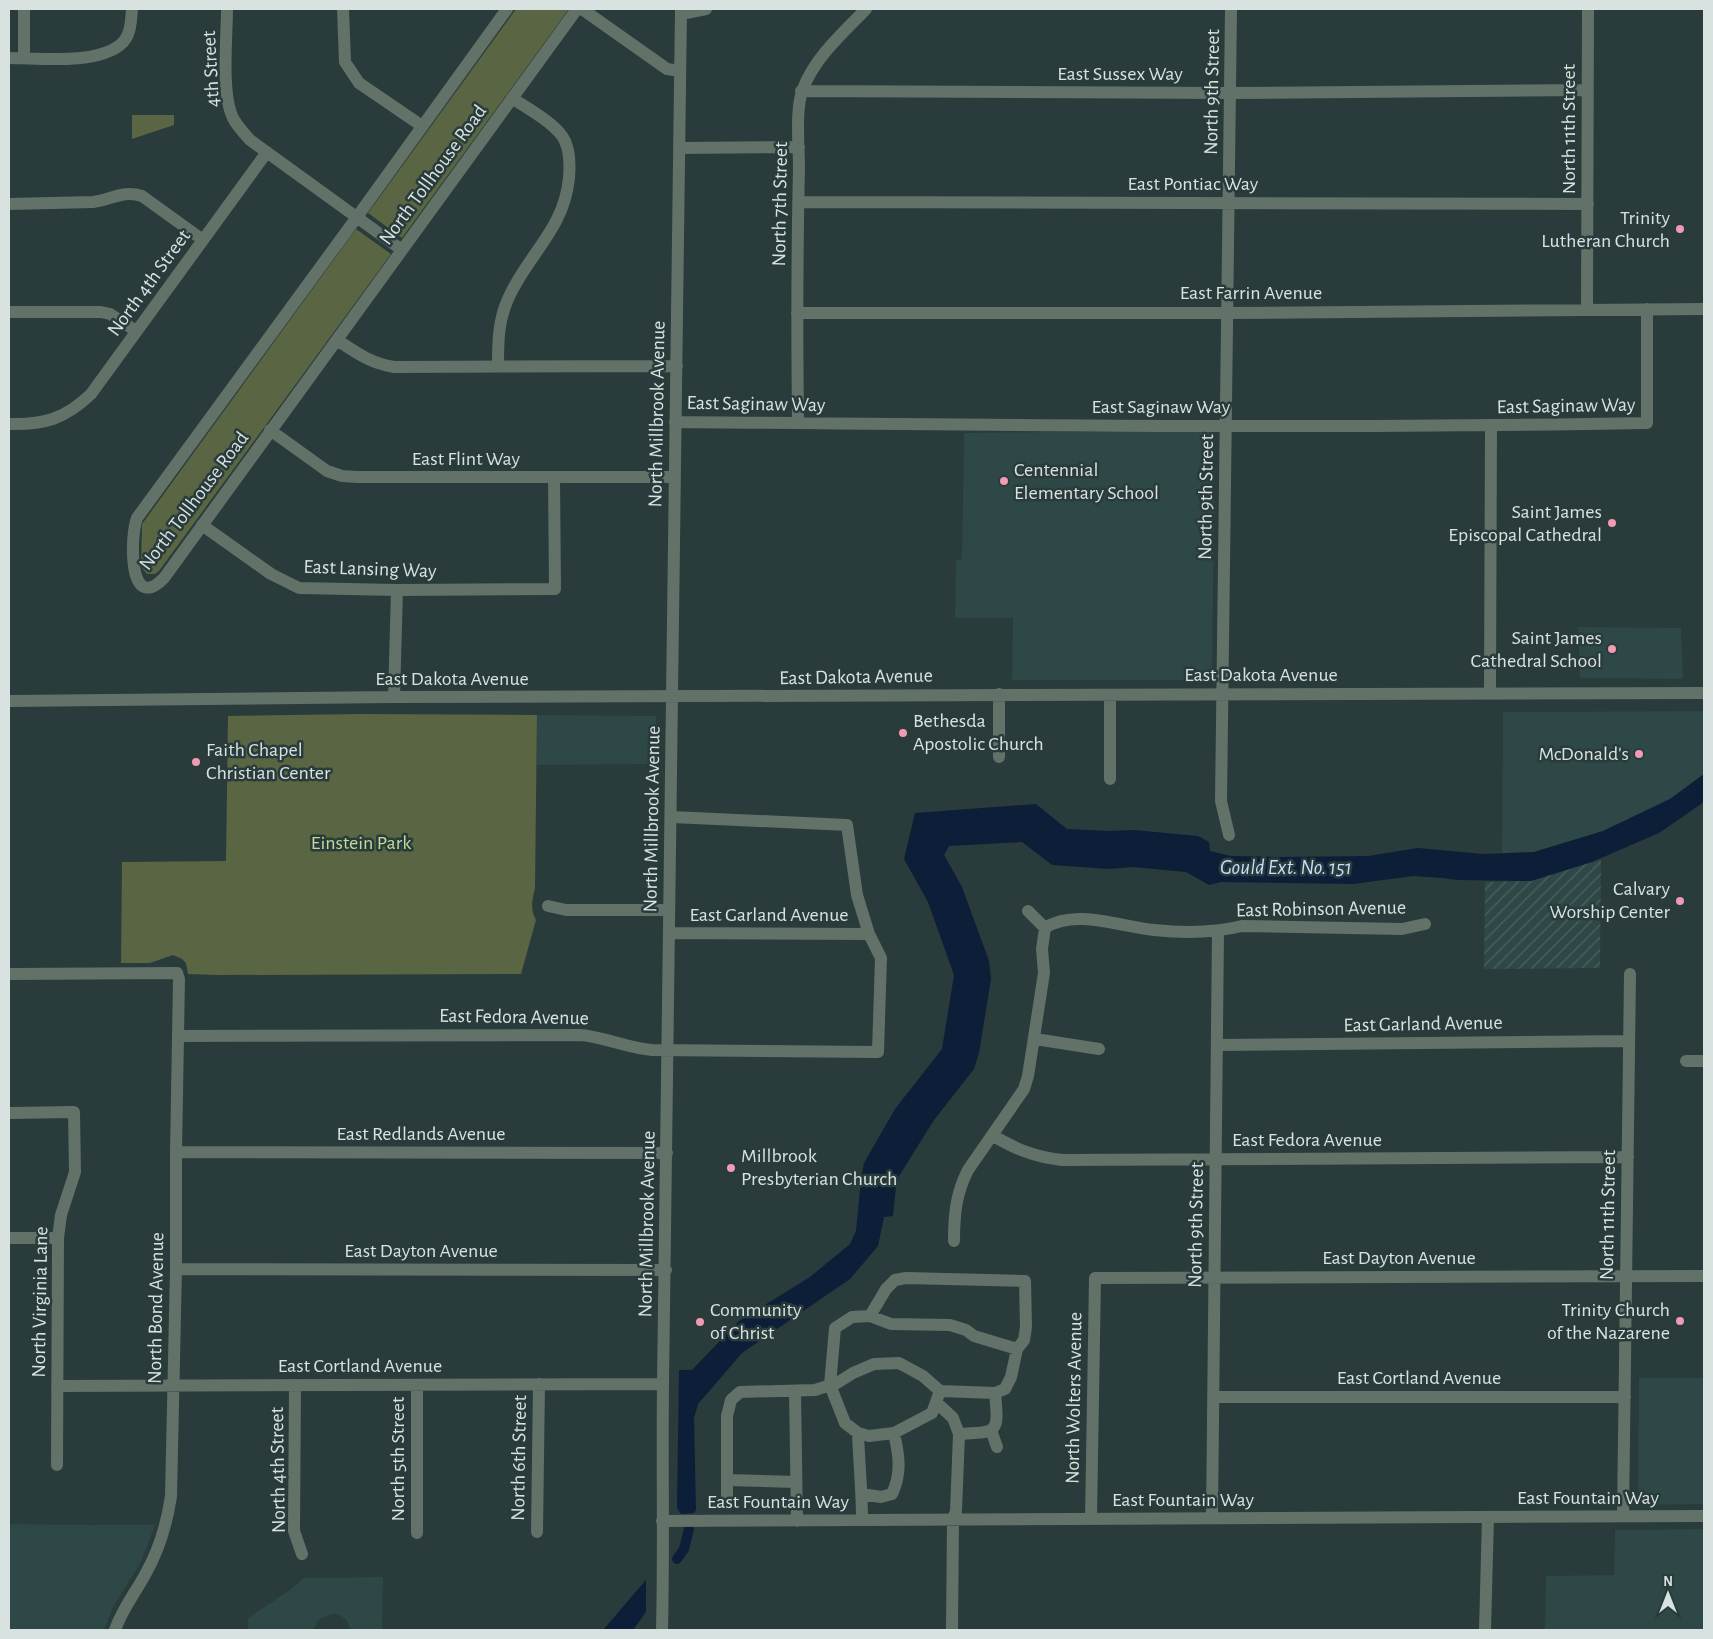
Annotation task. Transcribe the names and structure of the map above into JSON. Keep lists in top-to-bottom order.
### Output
{
  "streets": {
    "street": [
      "4th Street",
      "East Sussex Way",
      "North 9th Street",
      "North 11th Street",
      "North Tollhouse Road",
      "East Pontiac Way",
      "North 7th Street",
      "North 4th Street",
      "East Farrin Avenue",
      "East Saginaw Way",
      "North Millbrook Avenue",
      "East Flint Way",
      "East Lansing Way",
      "East Dakota Avenue",
      "East Robinson Avenue",
      "East Garland Avenue",
      "East Fedora Avenue",
      "East Redlands Avenue",
      "East Dayton Avenue",
      "North Virginia Lane",
      "North Bond Avenue",
      "East Cortland Avenue",
      "North Wolters Avenue",
      "North 6th Street",
      "North 5th Street",
      "East Fountain Way"
    ]
  },
  "crossings": [
    ["4th Street", "North 4th Street"],
    ["East Sussex Way", "North 9th Street"],
    ["East Sussex Way", "North 11th Street"],
    ["East Sussex Way", "North 7th Street"],
    ["North 9th Street", "East Pontiac Way"],
    ["North 9th Street", "East Farrin Avenue"],
    ["North 9th Street", "East Saginaw Way"],
    ["North 9th Street", "East Dakota Avenue"],
    ["North 9th Street", "East Robinson Avenue"],
    ["North 9th Street", "East Garland Avenue"],
    ["North 9th Street", "East Fedora Avenue"],
    ["North 9th Street", "East Dayton Avenue"],
    ["North 9th Street", "East Cortland Avenue"],
    ["North 9th Street", "East Fountain Way"],
    ["North 11th Street", "East Pontiac Way"],
    ["North 11th Street", "East Farrin Avenue"],
    ["North 11th Street", "East Garland Avenue"],
    ["North 11th Street", "East Fedora Avenue"],
    ["North 11th Street", "East Dayton Avenue"],
    ["North 11th Street", "East Cortland Avenue"],
    ["North 11th Street", "East Fountain Way"],
    ["North Tollhouse Road", "East Saginaw Way"],
    ["North Tollhouse Road", "East Flint Way"],
    ["North Tollhouse Road", "East Lansing Way"],
    ["East Pontiac Way", "North 7th Street"],
    ["North 7th Street", "East Farrin Avenue"],
    ["North 7th Street", "East Saginaw Way"],
    ["North 4th Street", "East Cortland Avenue"],
    ["East Farrin Avenue", "East Saginaw Way"],
    ["East Saginaw Way", "North Millbrook Avenue"],
    ["North Millbrook Avenue", "East Flint Way"],
    ["North Millbrook Avenue", "East Dakota Avenue"],
    ["North Millbrook Avenue", "East Garland Avenue"],
    ["North Millbrook Avenue", "East Fedora Avenue"],
    ["North Millbrook Avenue", "East Redlands Avenue"],
    ["North Millbrook Avenue", "East Dayton Avenue"],
    ["North Millbrook Avenue", "East Cortland Avenue"],
    ["North Millbrook Avenue", "East Fountain Way"],
    ["East Flint Way", "East Lansing Way"],
    ["East Garland Avenue", "East Fedora Avenue"],
    ["East Fedora Avenue", "North Bond Avenue"],
    ["East Redlands Avenue", "North Bond Avenue"],
    ["East Dayton Avenue", "North Bond Avenue"],
    ["East Dayton Avenue", "North Wolters Avenue"],
    ["North Virginia Lane", "East Cortland Avenue"],
    ["North Bond Avenue", "East Cortland Avenue"],
    ["East Cortland Avenue", "North 6th Street"],
    ["East Cortland Avenue", "North 5th Street"],
    ["North Wolters Avenue", "East Fountain Way"]
  ],
  "water": ["Gould Ext. No. 151"],
  "parks": ["Einstein Park"],
  "places": [
    "Trinity Lutheran Church",
    "Centennial Elementary School",
    "Saint James Episcopal Cathedral",
    "Saint James Cathedral School",
    "Bethesda Apostolic Church",
    "McDonald's",
    "Faith Chapel Christian Center",
    "Calvary Worship Center",
    "Millbrook Presbyterian Church",
    "Trinity Church of the Nazarene",
    "Community of Christ"
  ],
  "north": "top"
}
